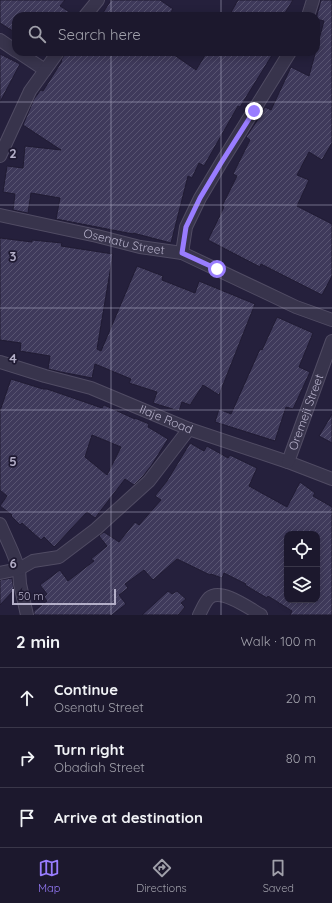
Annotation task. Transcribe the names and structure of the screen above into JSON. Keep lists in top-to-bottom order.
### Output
{
  "streets": {
    "street": ["Osenatu Street", "Oremeji Street", "Ilaje Road"]
  },
  "crossings": [
    ["Oremeji Street", "Ilaje Road"]
  ],
  "scale_bar": "50 m",
  "page": {
    "search": "Search here",
    "scale": "50 m",
    "heading": ["2 min", "Walk · 100 m"],
    "list": [
      ["Continue", "Osenatu Street", "20 m"],
      ["Turn right", "Obadiah Street", "80 m"],
      "Arrive at destination"
    ],
    "nav": ["Map", "Directions", "Saved"]
  },
  "grid": {
    "rows": [
      "2",
      "3",
      "4",
      "5",
      "6"
    ]
  }
}
